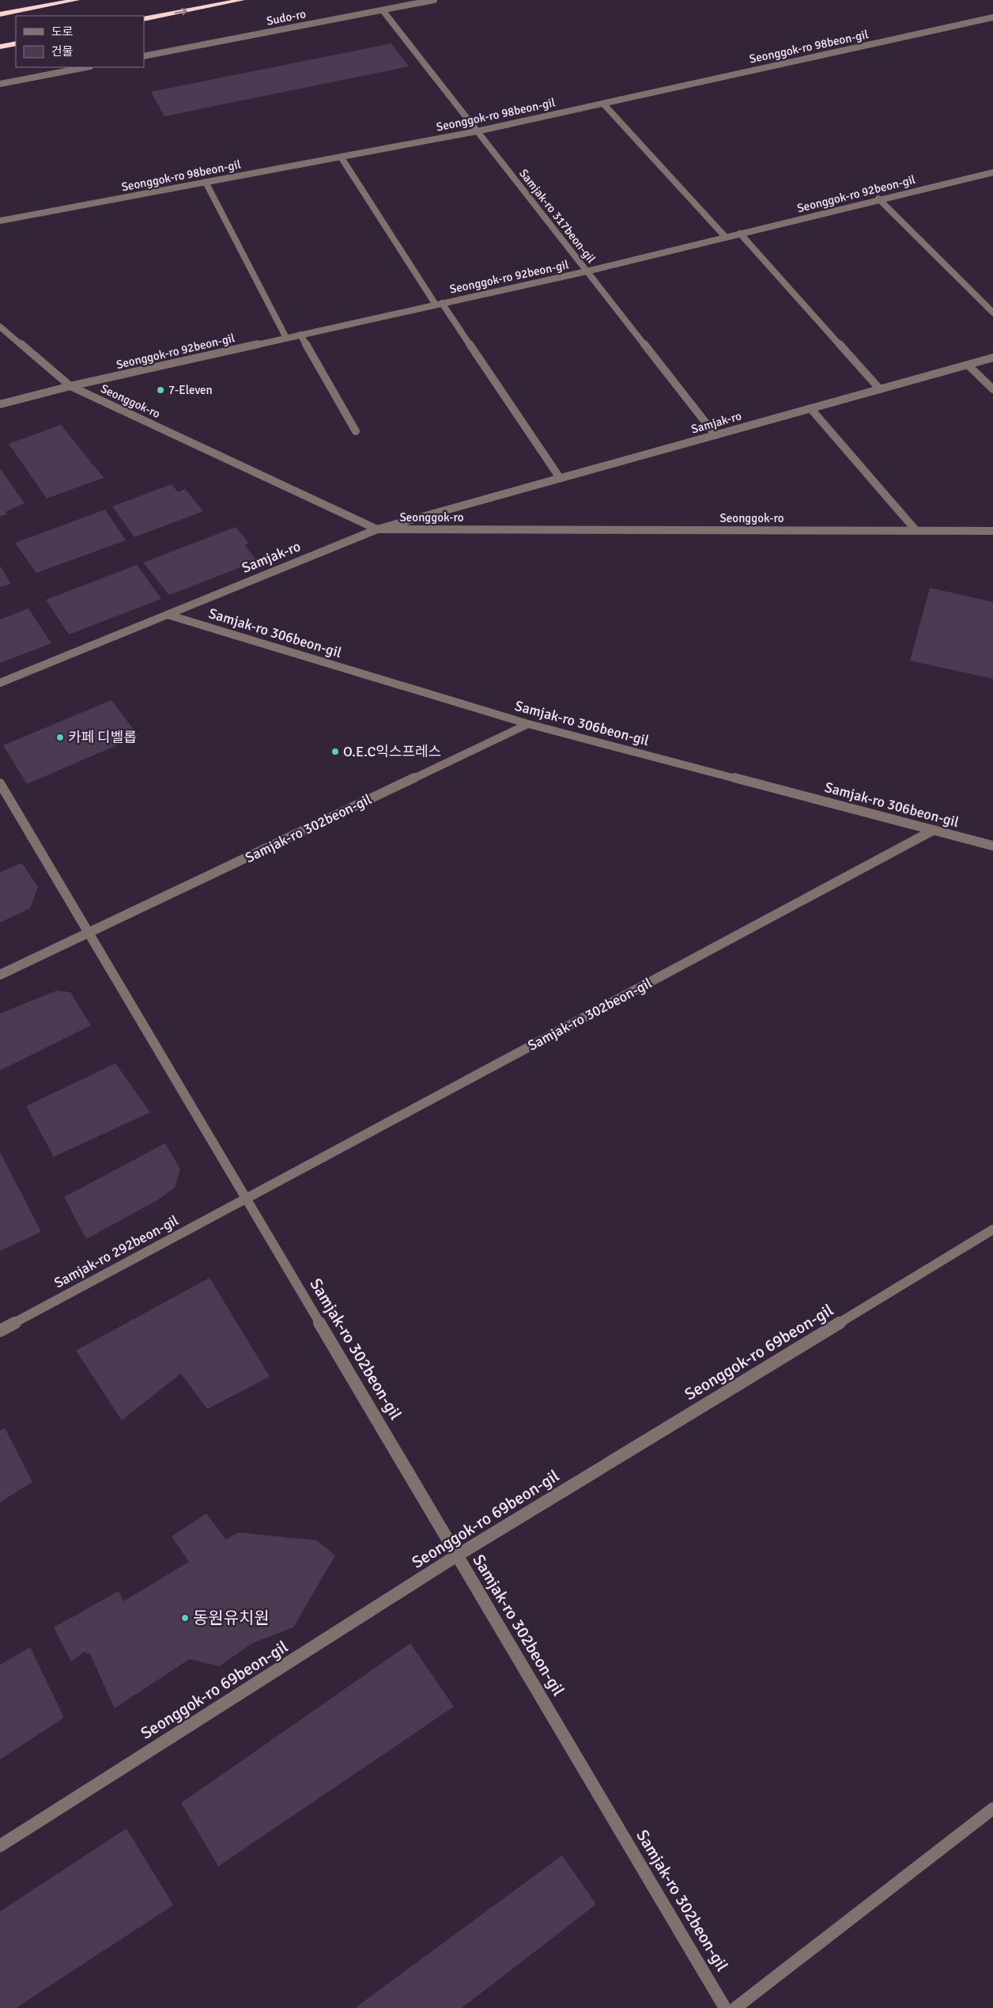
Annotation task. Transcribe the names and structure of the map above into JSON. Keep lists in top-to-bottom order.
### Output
{
  "streets": {
    "street": [
      "Sudo-ro",
      "Seonggok-ro 98beon-gil",
      "Seonggok-ro 92beon-gil",
      "Samjak-ro 317beon-gil",
      "Seonggok-ro",
      "Samjak-ro",
      "Samjak-ro 306beon-gil",
      "Samjak-ro 302beon-gil",
      "Samjak-ro 292beon-gil",
      "Seonggok-ro 69beon-gil"
    ]
  },
  "crossings": [
    ["Sudo-ro", "Samjak-ro 317beon-gil"],
    ["Seonggok-ro 98beon-gil", "Seonggok-ro 92beon-gil"],
    ["Seonggok-ro 98beon-gil", "Samjak-ro 317beon-gil"],
    ["Seonggok-ro 92beon-gil", "Samjak-ro 317beon-gil"],
    ["Seonggok-ro 92beon-gil", "Seonggok-ro"],
    ["Samjak-ro 317beon-gil", "Samjak-ro"],
    ["Seonggok-ro", "Samjak-ro"],
    ["Samjak-ro", "Samjak-ro 306beon-gil"],
    ["Samjak-ro 306beon-gil", "Samjak-ro 302beon-gil"],
    ["Samjak-ro 302beon-gil", "Samjak-ro 292beon-gil"],
    ["Samjak-ro 302beon-gil", "Seonggok-ro 69beon-gil"]
  ],
  "places": [
    "7-Eleven",
    "카페 디벨롭",
    "O.E.C익스프레스",
    "동원유치원"
  ],
  "legend": ["도로", "건물"]
}
